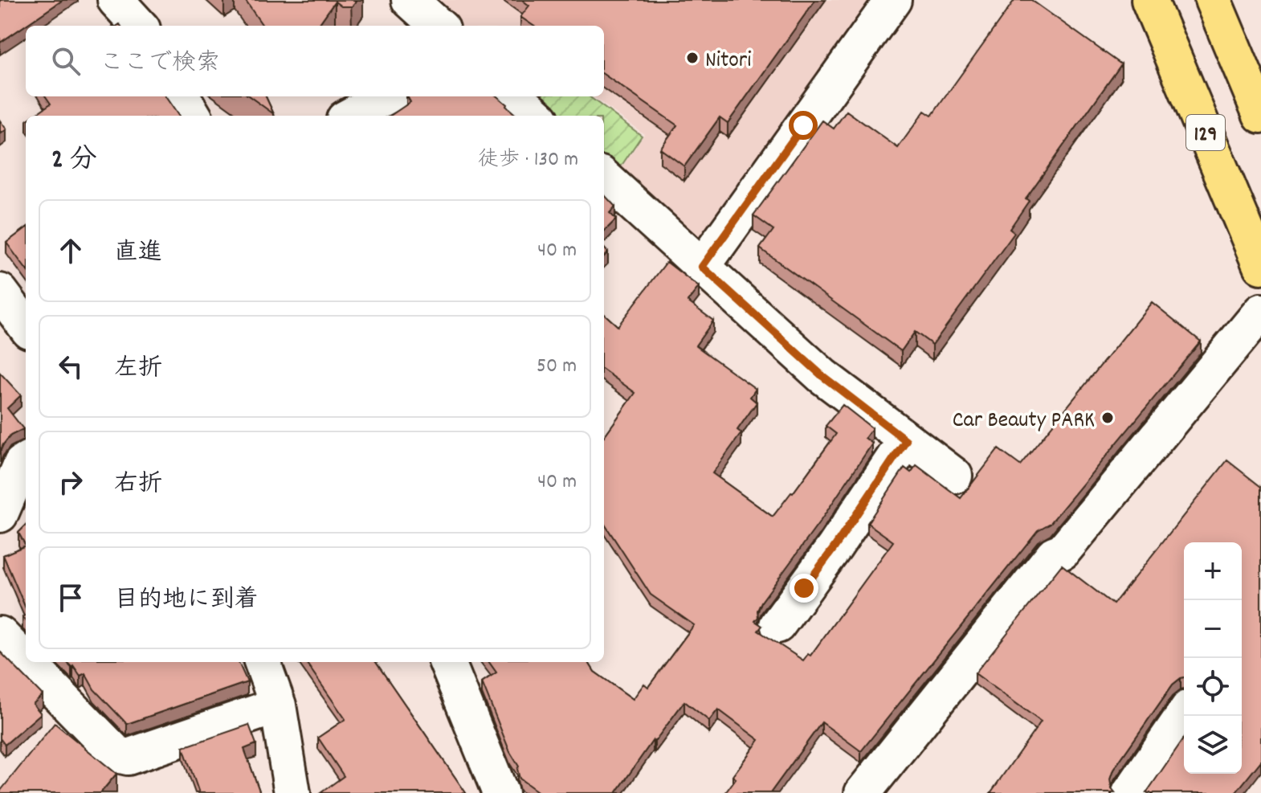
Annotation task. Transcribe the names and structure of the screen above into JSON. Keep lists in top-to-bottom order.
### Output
{
  "streets": {
    "highway": ["129"]
  },
  "places": ["Nitori", "Car Beauty PARK"],
  "page": {
    "search": "ここで検索",
    "heading": ["2 分", "徒歩 · 130 m"],
    "list": [
      ["直進", "40 m"],
      ["左折", "50 m"],
      ["右折", "40 m"],
      "目的地に到着"
    ],
    "map_buttons": ["+", "−"]
  }
}
